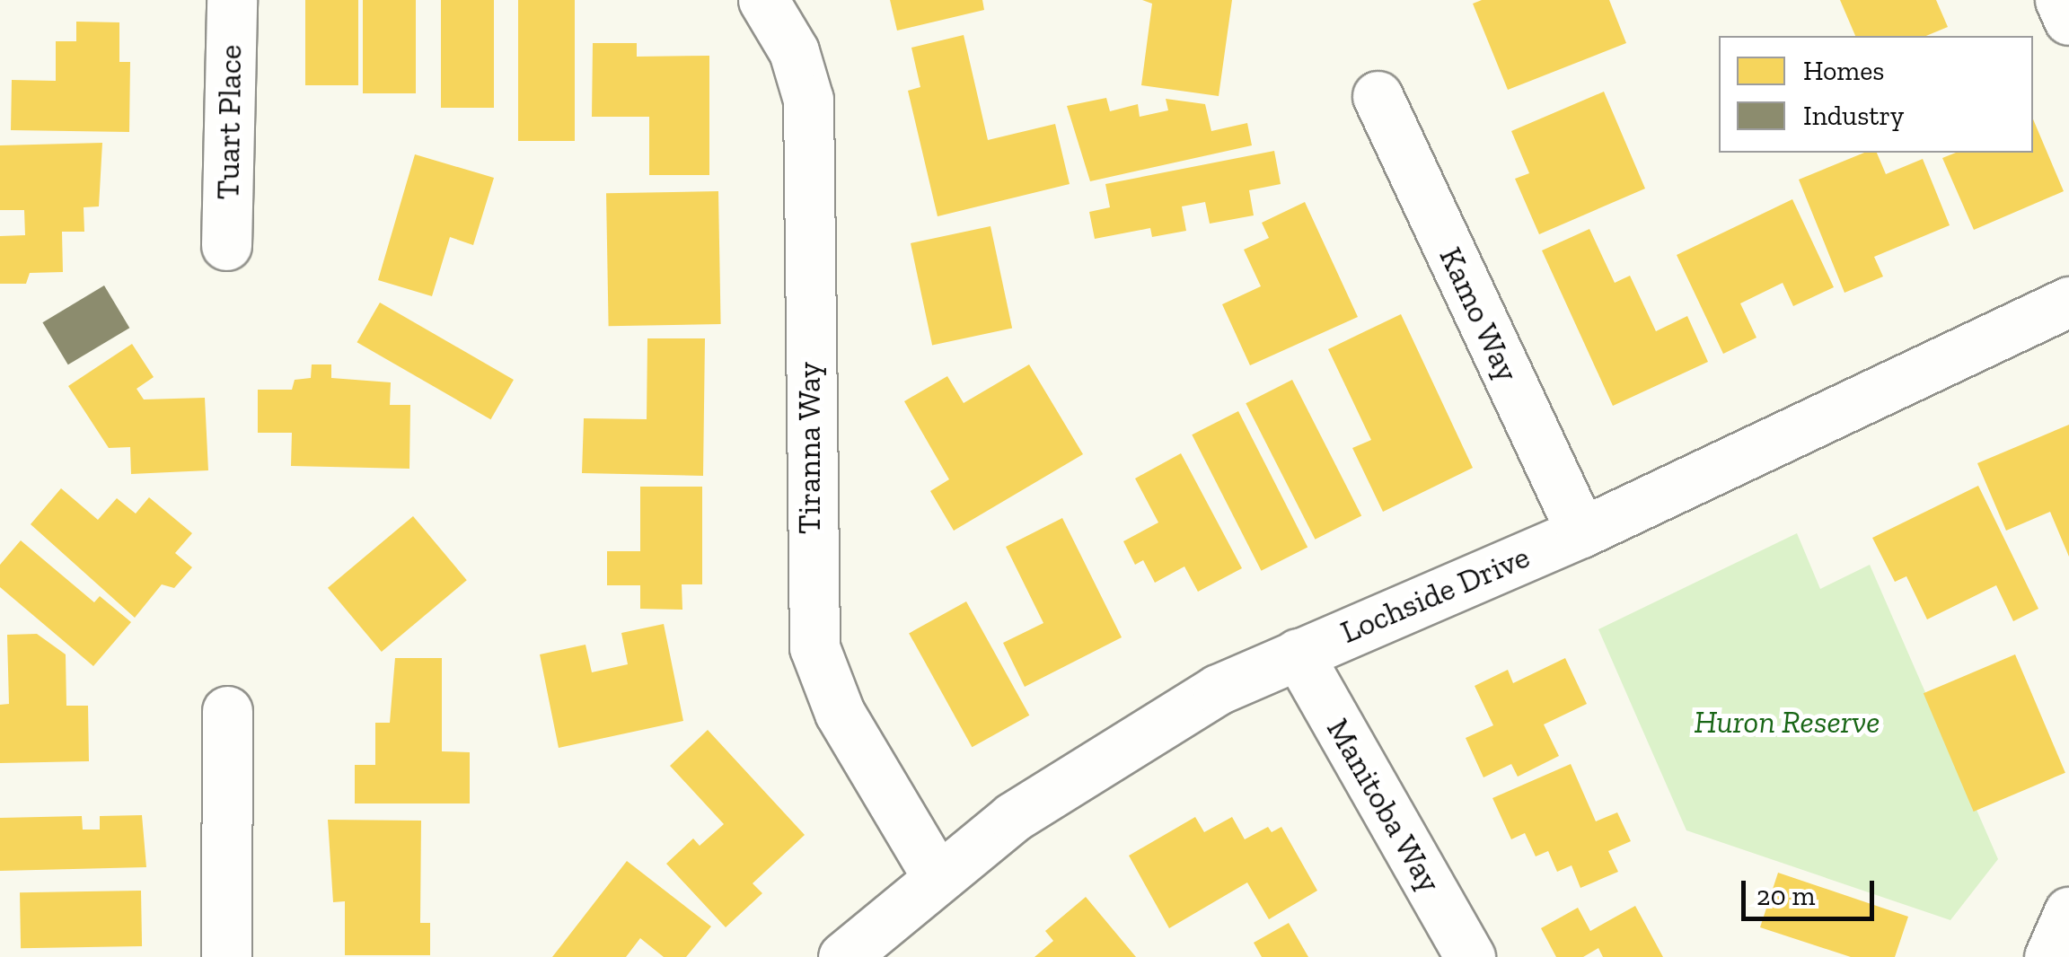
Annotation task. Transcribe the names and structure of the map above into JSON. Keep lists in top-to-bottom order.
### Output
{
  "streets": {
    "street": [
      "Tuart Place",
      "Kamo Way",
      "Tiranna Way",
      "Lochside Drive",
      "Manitoba Way"
    ]
  },
  "crossings": [
    ["Kamo Way", "Lochside Drive"],
    ["Tiranna Way", "Lochside Drive"],
    ["Lochside Drive", "Manitoba Way"]
  ],
  "parks": ["Huron Reserve"],
  "legend": ["Homes", "Industry"],
  "scale_bar": "20 m"
}
